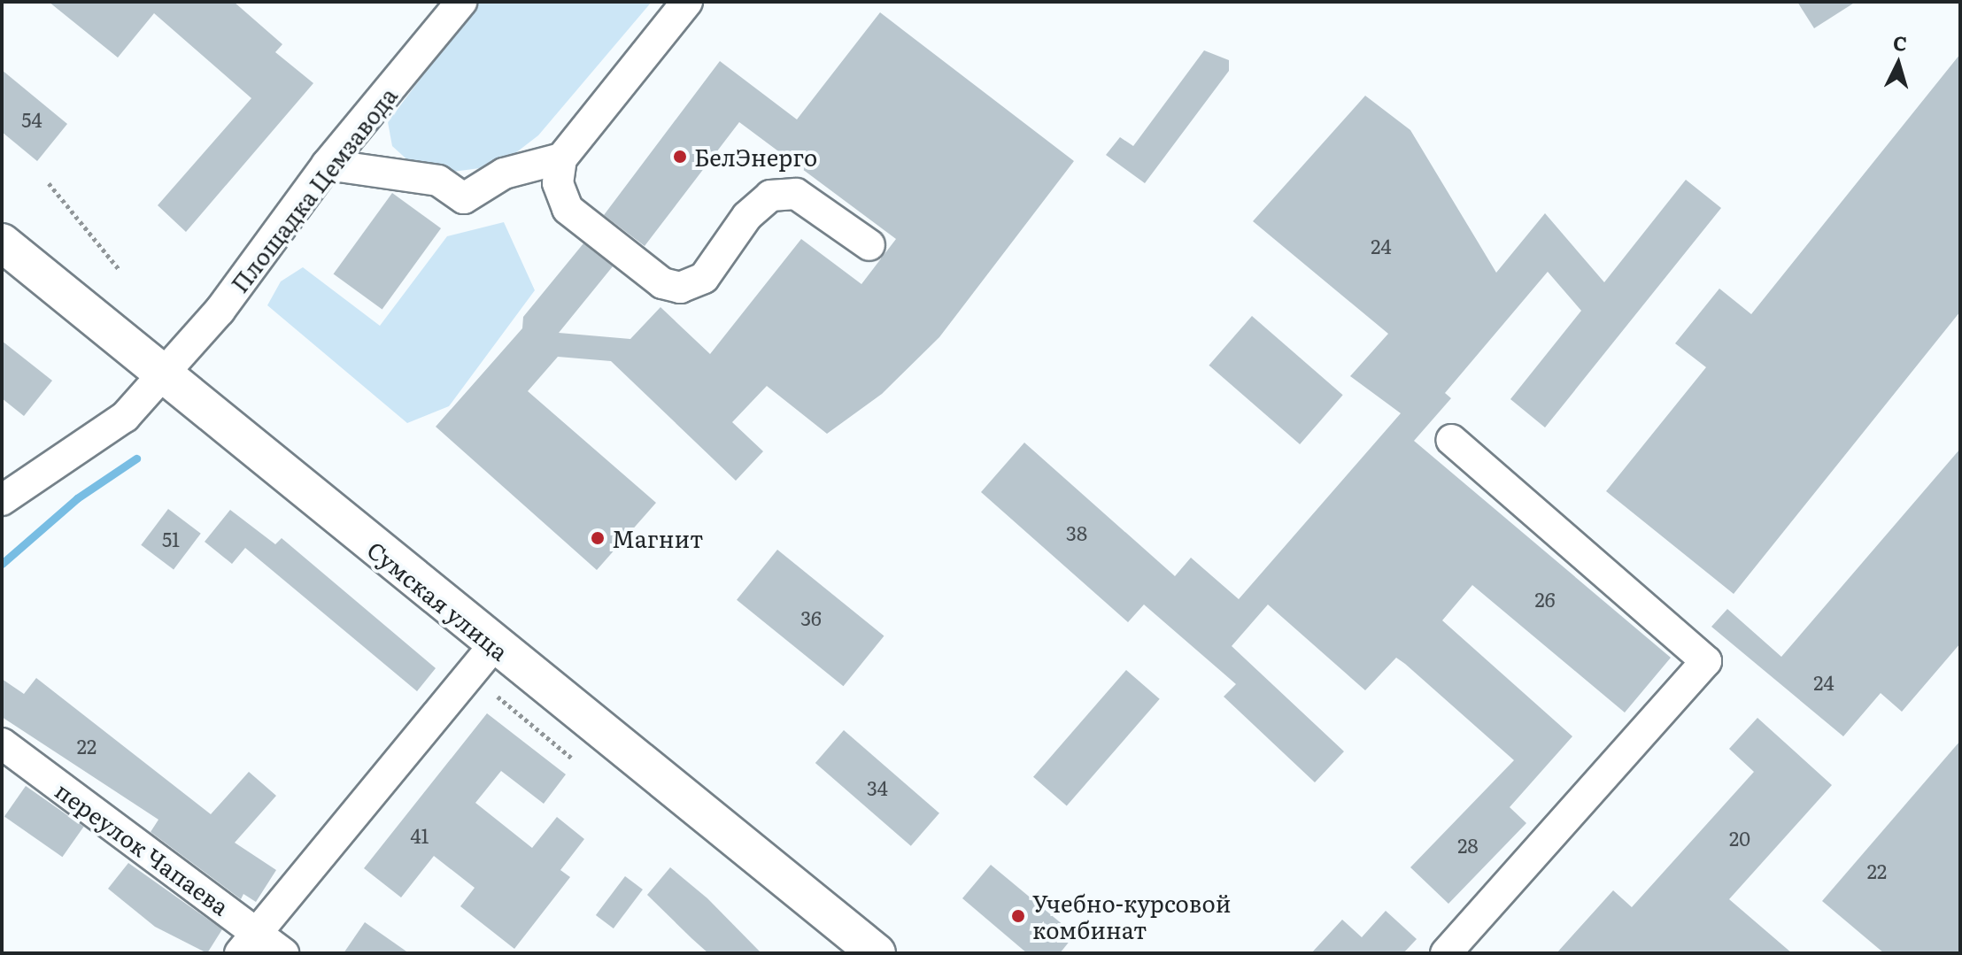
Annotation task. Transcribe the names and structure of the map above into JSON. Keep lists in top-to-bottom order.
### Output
{
  "streets": {
    "main road": ["Сумская улица"],
    "street": ["Площадка Цемзавода", "переулок Чапаева"]
  },
  "crossings": [
    ["Площадка Цемзавода", "Сумская улица"]
  ],
  "places": ["БелЭнерго", "Магнит", "Учебно-курсовой комбинат"],
  "house_numbers": [
    "54",
    "24",
    "38",
    "51",
    "26",
    "36",
    "24",
    "22",
    "34",
    "41",
    "20",
    "28",
    "22"
  ],
  "north": "top"
}
